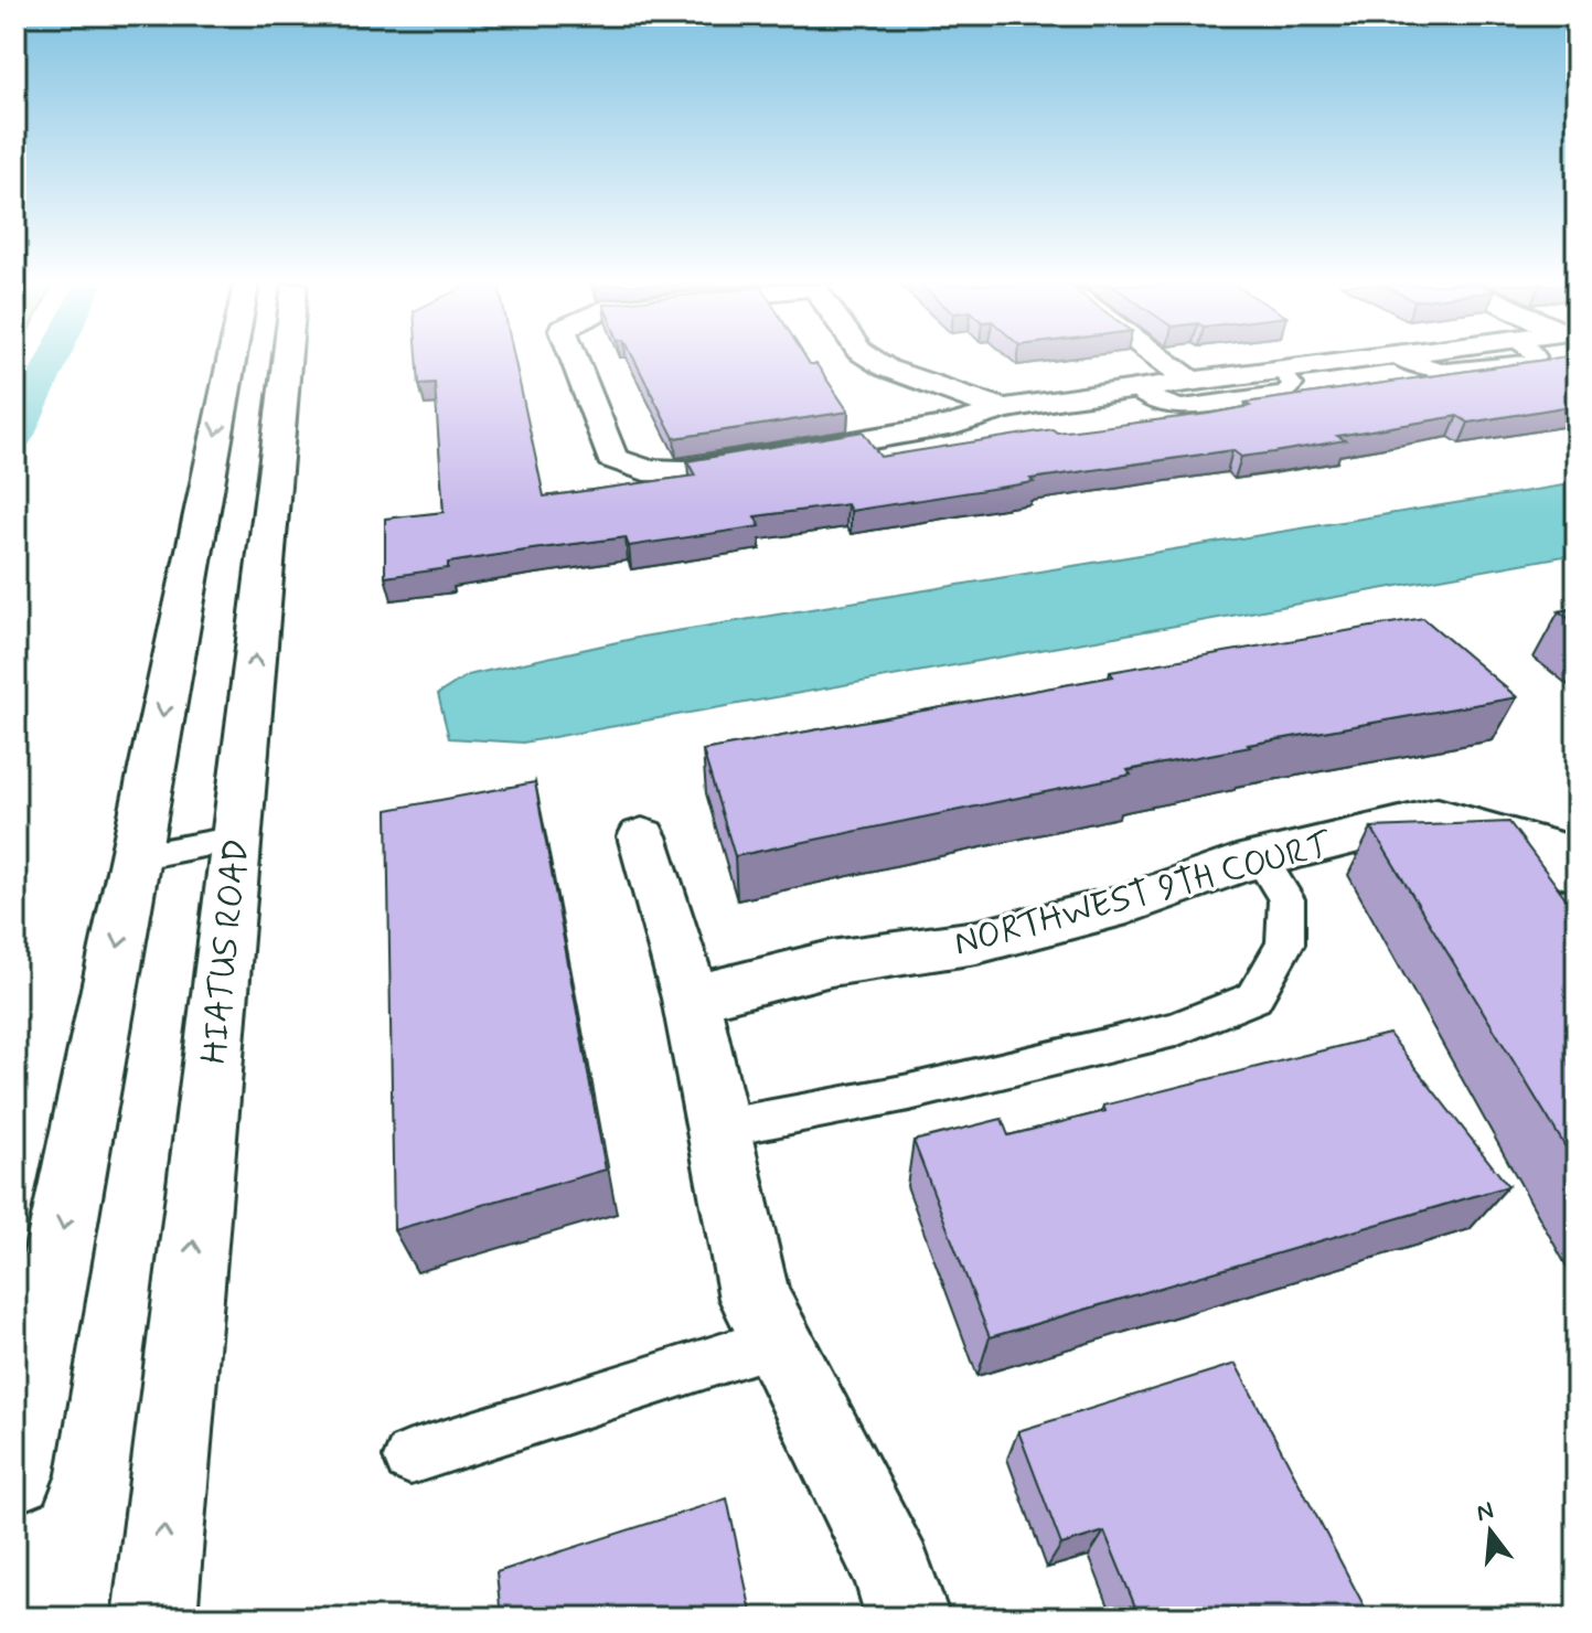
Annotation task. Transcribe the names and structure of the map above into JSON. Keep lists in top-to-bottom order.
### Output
{
  "streets": {
    "street": ["NORTHWEST 9TH COURT", "HIATUS ROAD"]
  },
  "north": "top"
}
